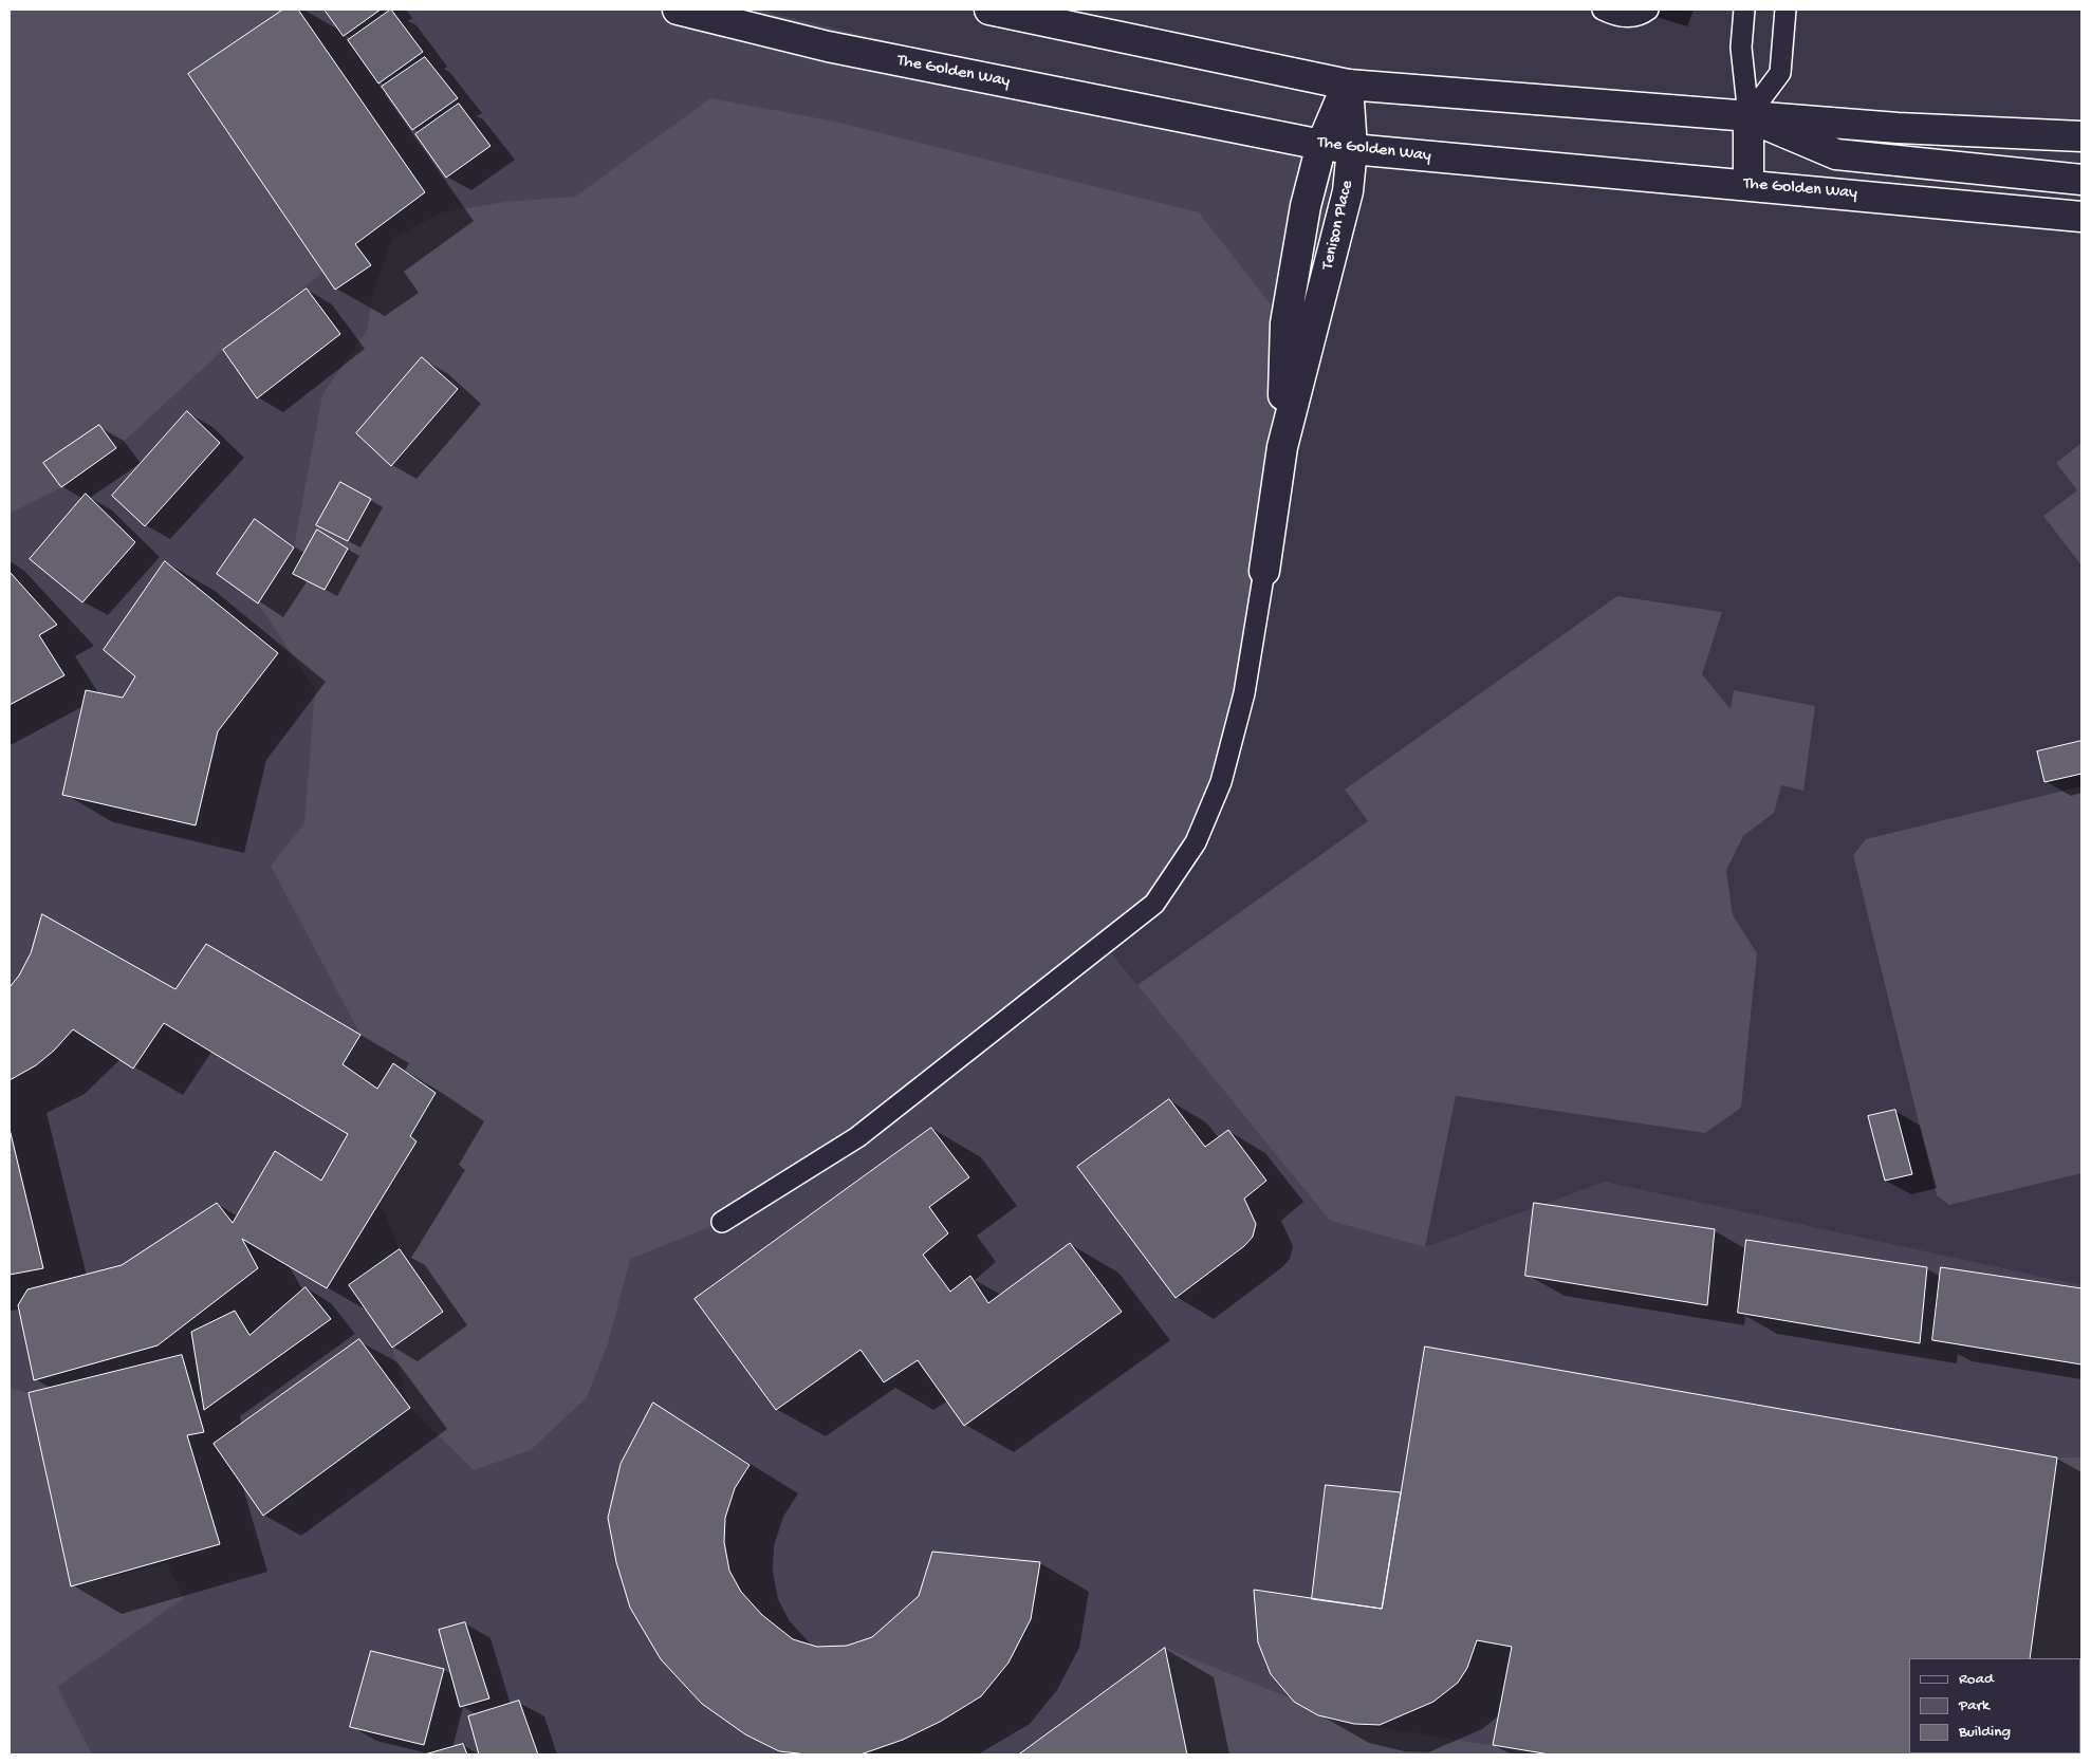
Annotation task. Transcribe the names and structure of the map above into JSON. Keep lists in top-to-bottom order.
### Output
{
  "streets": {
    "main road": ["The Golden Way", "Tenison Place"]
  },
  "crossings": [
    ["The Golden Way", "Tenison Place"]
  ],
  "legend": ["Road", "Park", "Building"]
}
